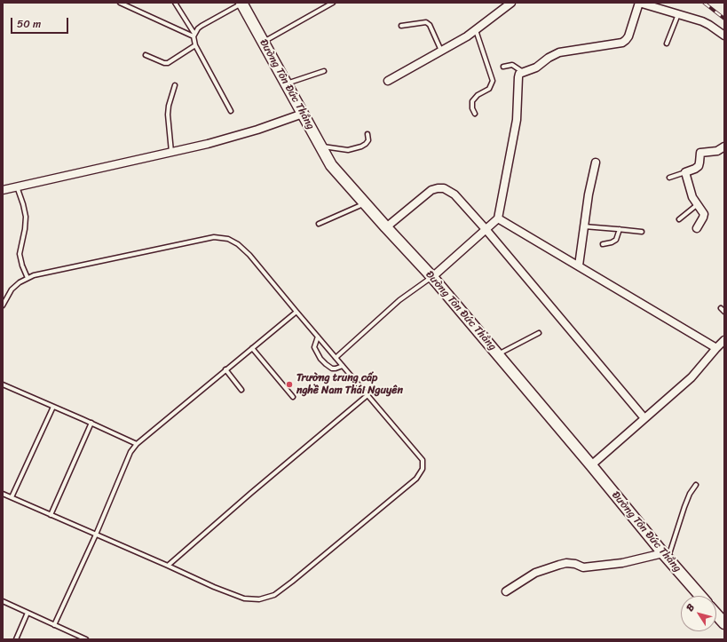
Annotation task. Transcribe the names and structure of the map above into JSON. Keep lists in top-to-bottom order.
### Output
{
  "streets": {
    "main road": ["Đường Tôn Đức Thắng"]
  },
  "places": ["Trường trung cấp nghề Nam Thái Nguyên"],
  "scale_bar": "50 m",
  "north": "top left"
}
